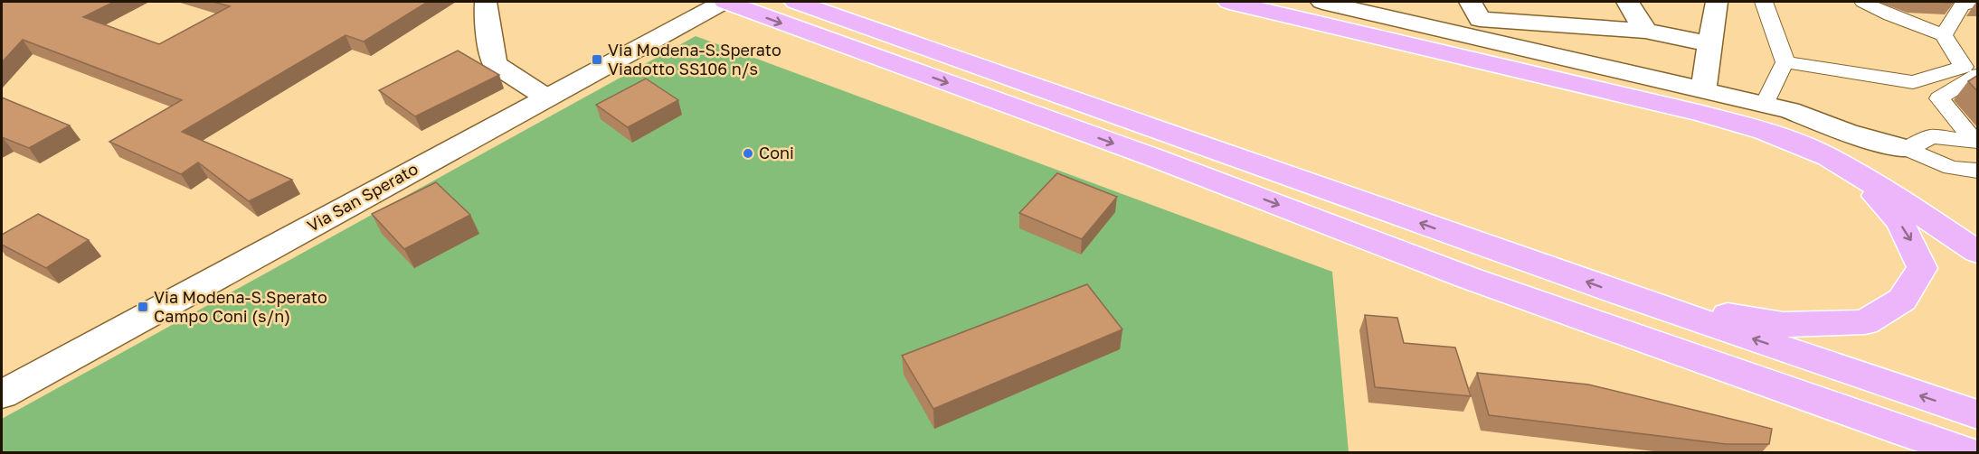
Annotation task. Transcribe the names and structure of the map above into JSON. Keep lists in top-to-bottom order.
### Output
{
  "streets": {
    "street": ["Via San Sperato"]
  },
  "places": {
    "transit": ["Via Modena-S.Sperato Viadotto SS106 n/s", "Via Modena-S.Sperato Campo Coni (s/n)"],
    "other": ["Coni"]
  }
}
